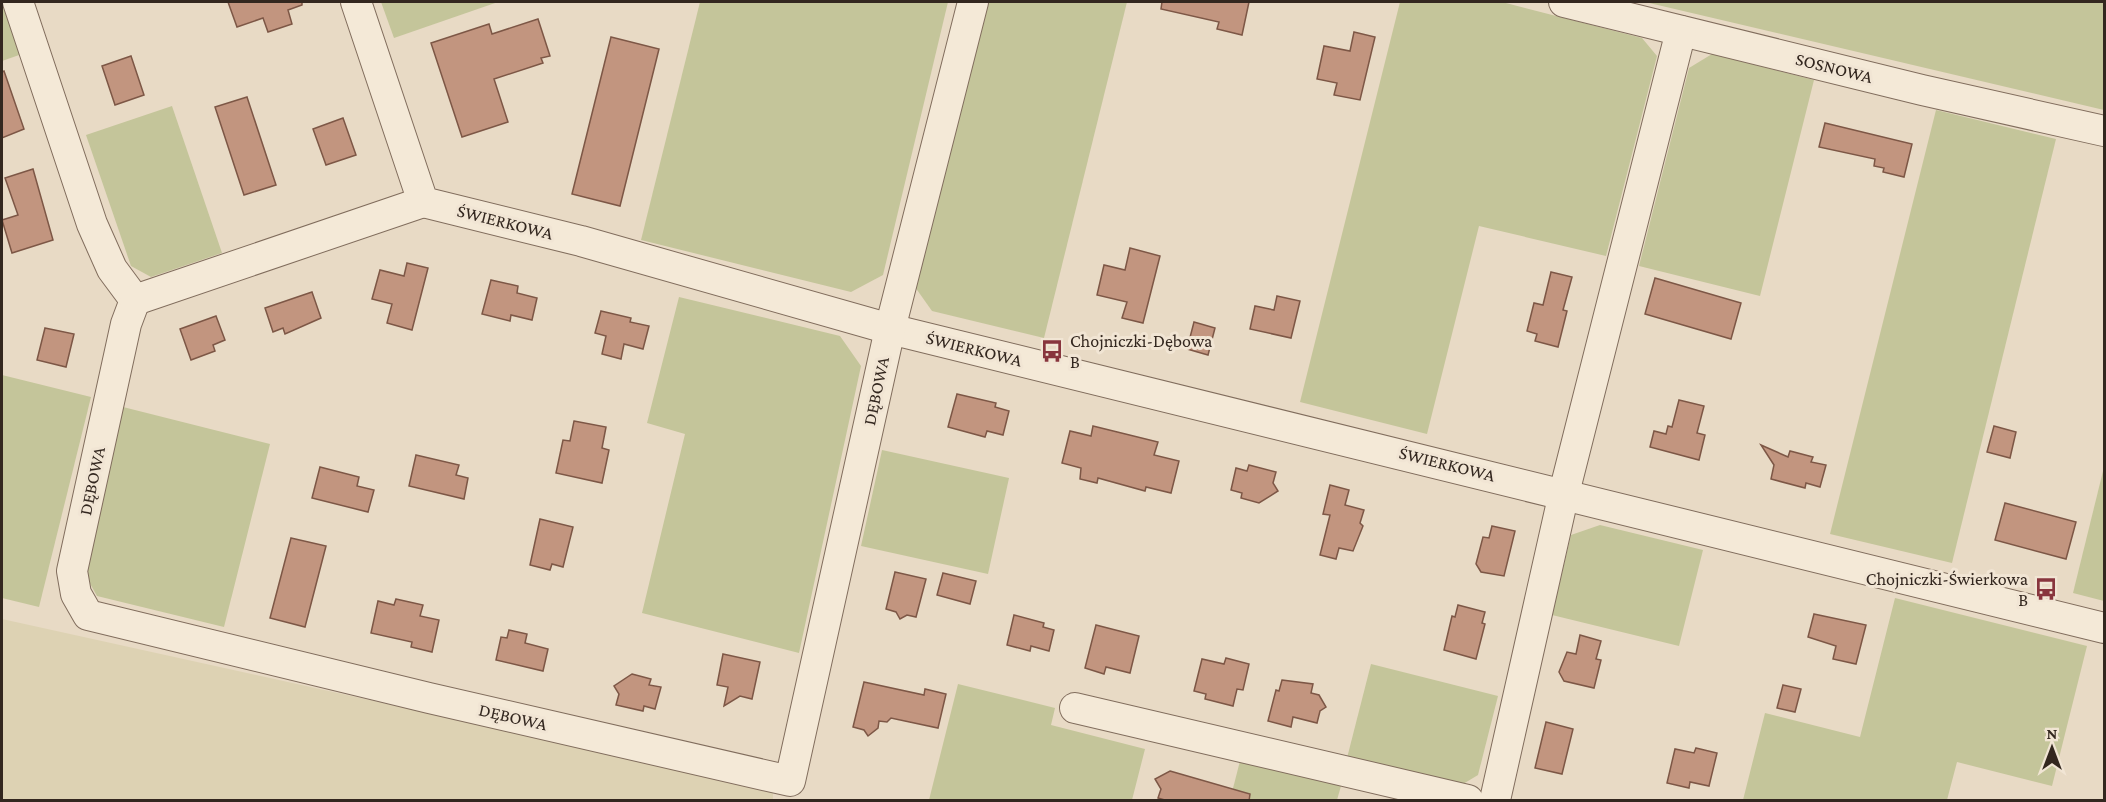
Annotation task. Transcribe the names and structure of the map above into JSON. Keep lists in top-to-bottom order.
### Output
{
  "streets": {
    "street": ["SOSNOWA", "ŚWIERKOWA", "DĘBOWA"]
  },
  "crossings": [
    ["ŚWIERKOWA", "DĘBOWA"]
  ],
  "places": {
    "bus stop": ["Chojniczki-Dębowa B", "Chojniczki-Świerkowa B"]
  },
  "north": "top"
}
